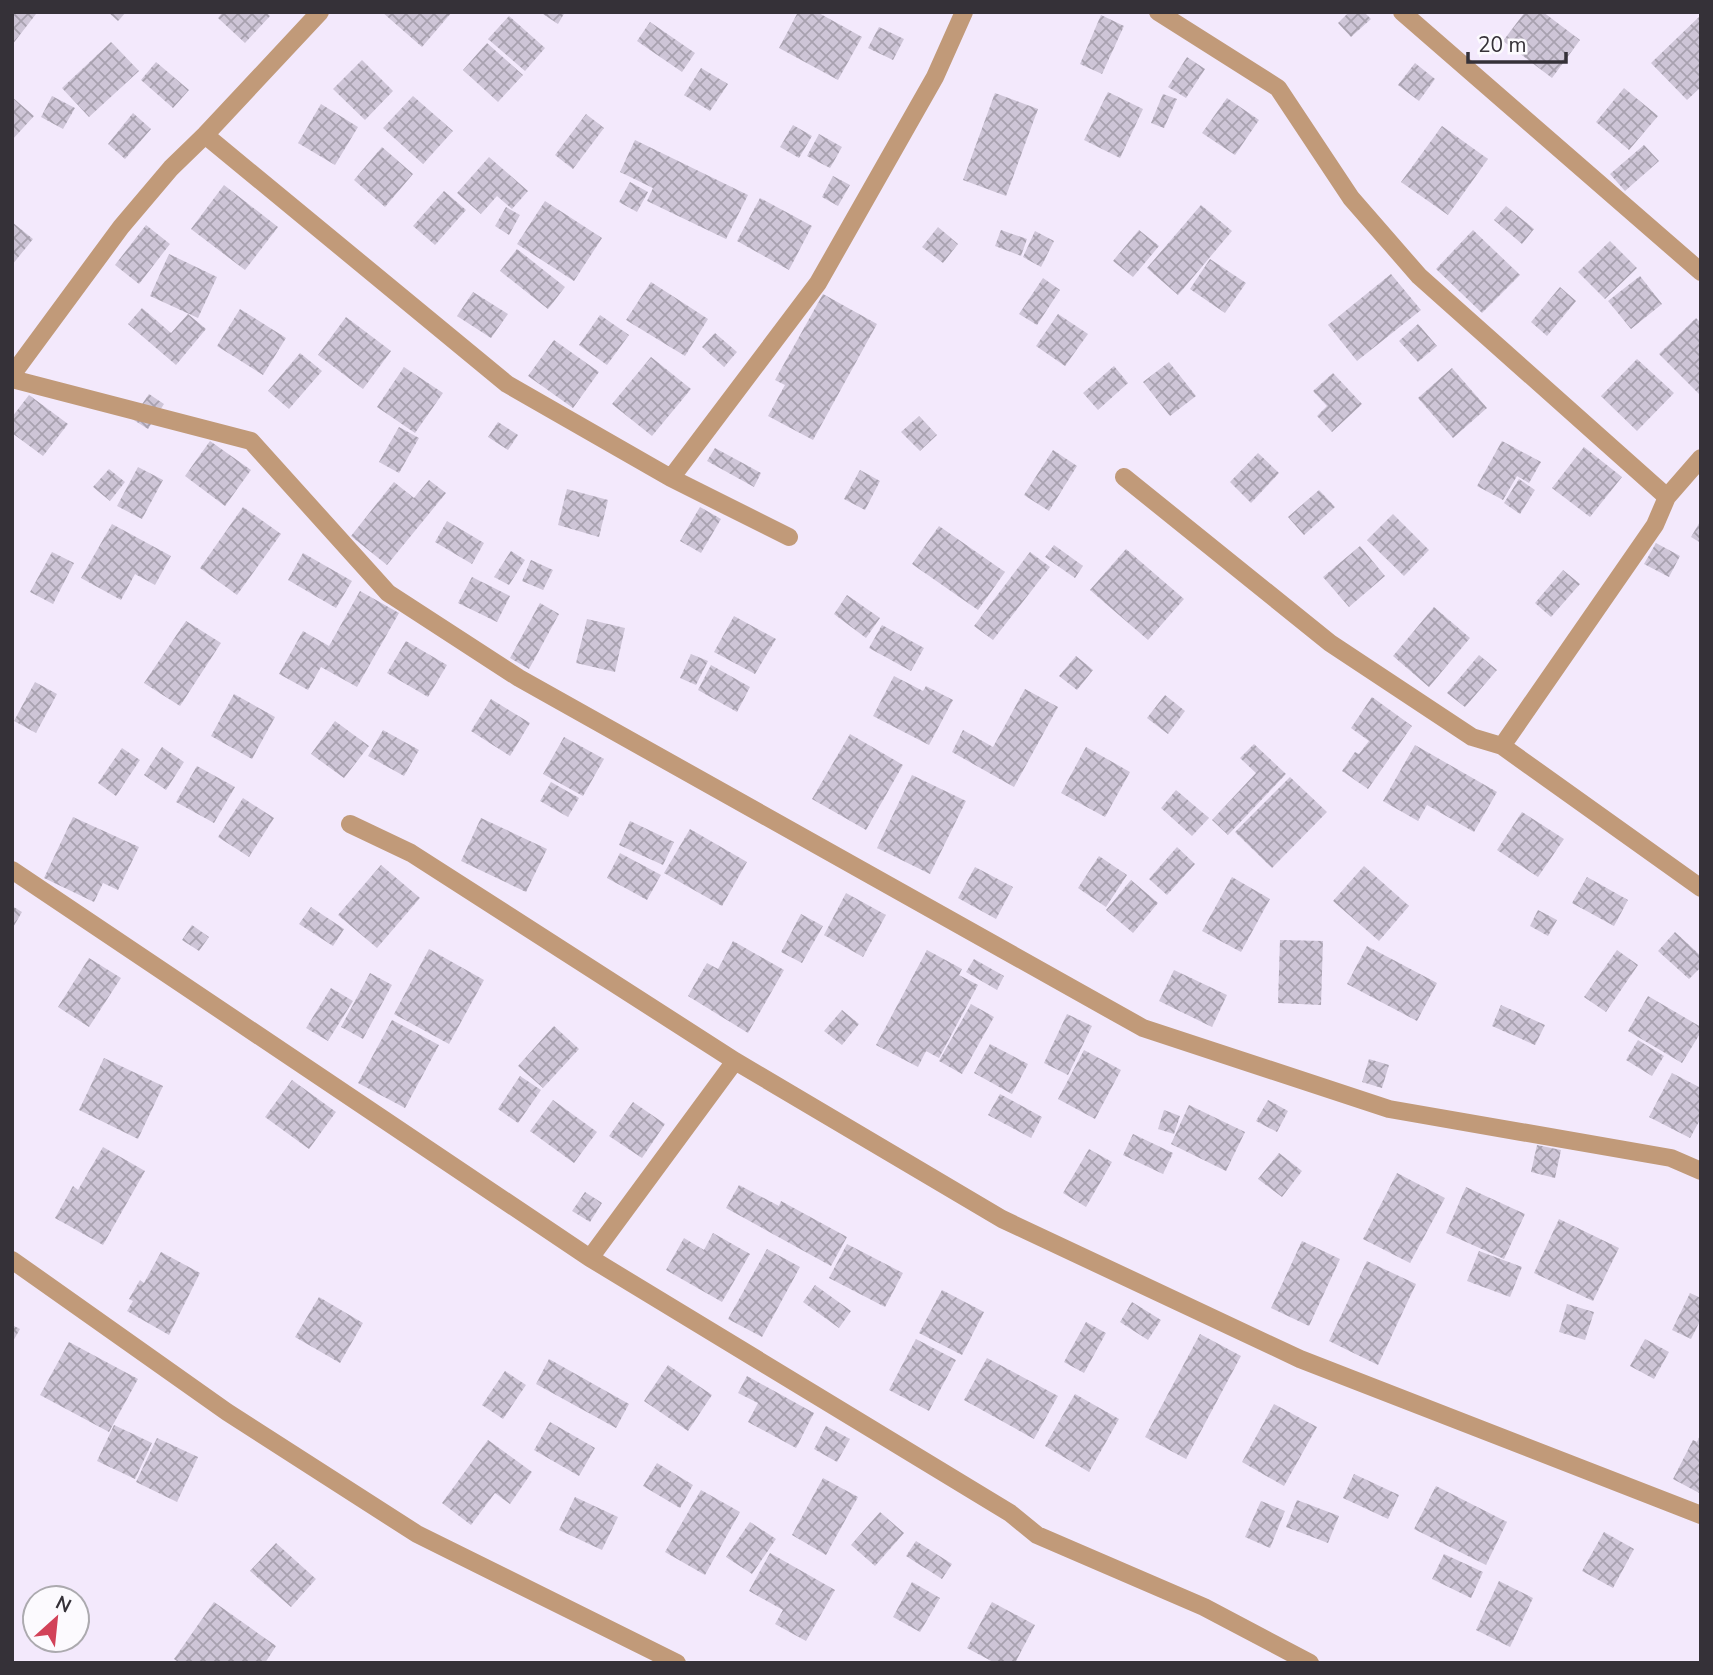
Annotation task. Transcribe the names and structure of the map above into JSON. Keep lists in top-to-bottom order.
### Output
{
  "scale_bar": "20 m",
  "north": "top right"
}
